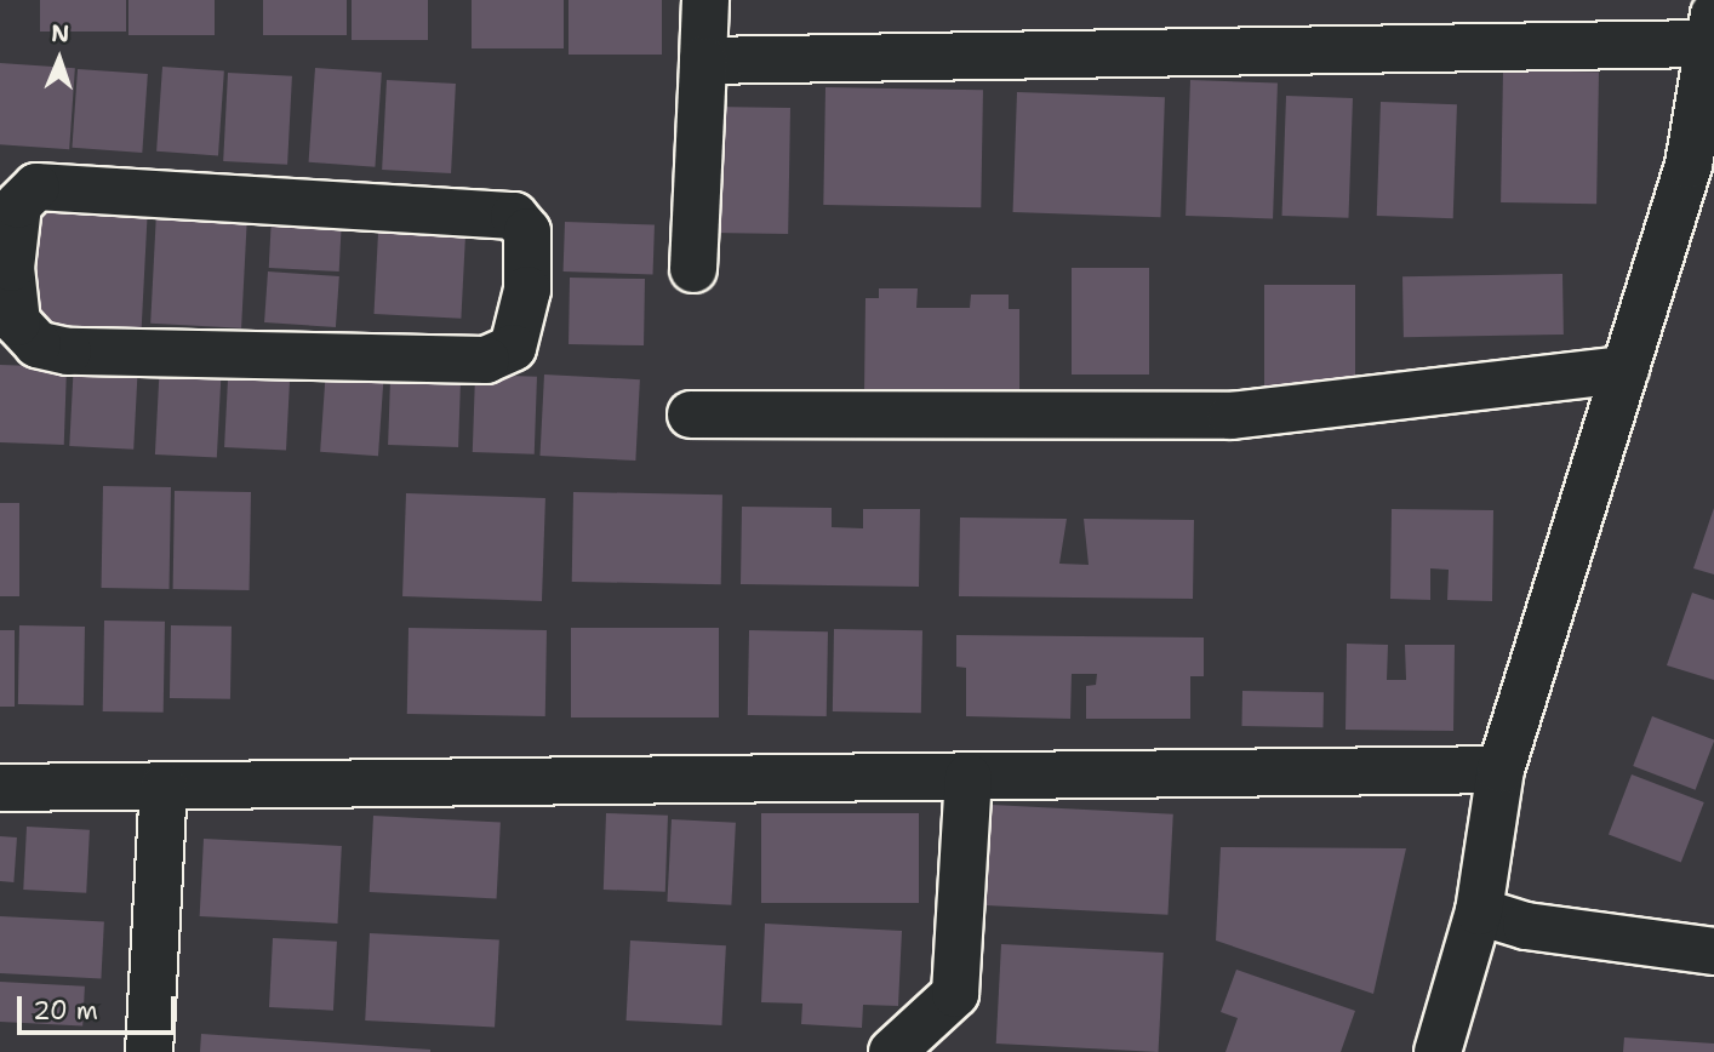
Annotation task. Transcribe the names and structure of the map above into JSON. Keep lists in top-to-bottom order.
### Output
{
  "scale_bar": "20 m",
  "north": "top"
}
